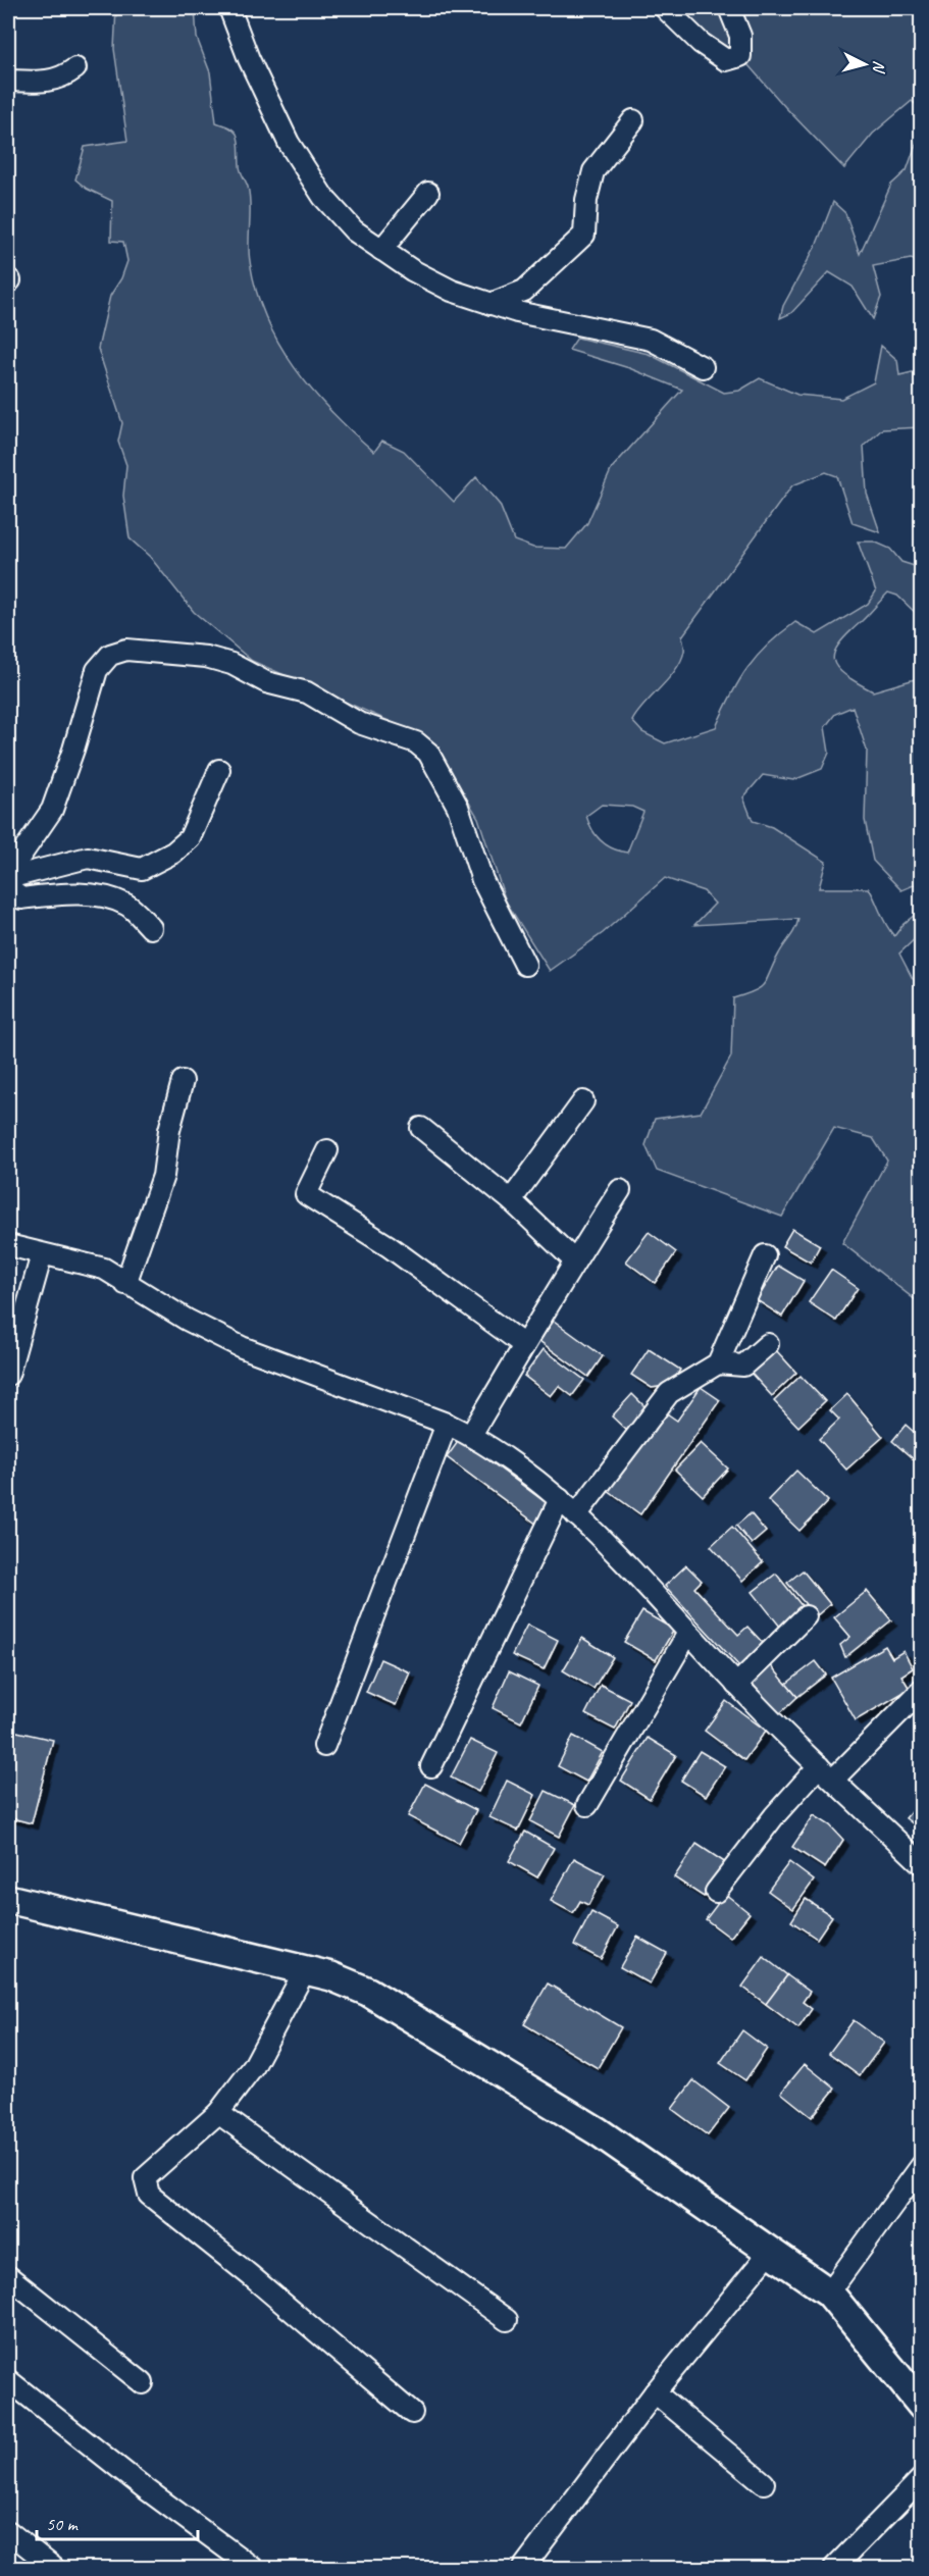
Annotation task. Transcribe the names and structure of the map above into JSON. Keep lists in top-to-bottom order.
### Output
{
  "scale_bar": "50 m",
  "north": "right"
}
